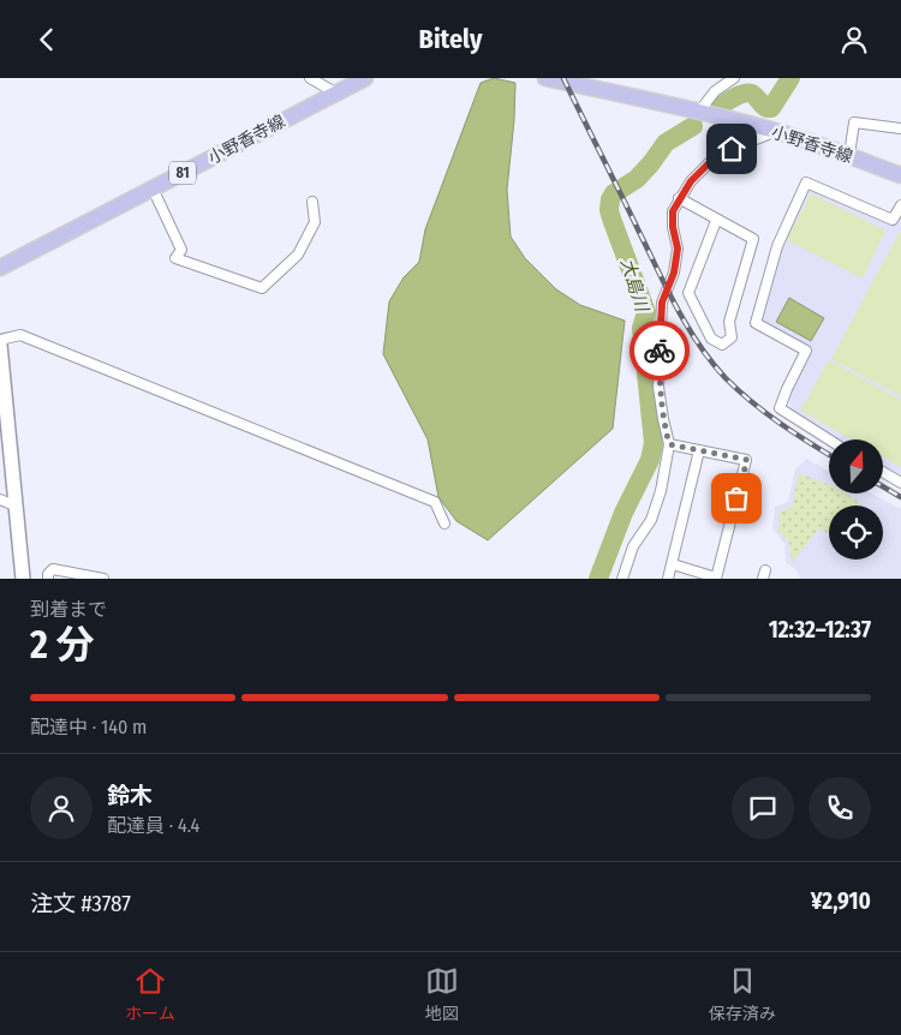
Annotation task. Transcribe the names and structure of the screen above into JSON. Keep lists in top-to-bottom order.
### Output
{
  "streets": {
    "main road": ["小野香寺線", "81"]
  },
  "water": ["大島川"],
  "north": "top",
  "page": {
    "header": "Bitely",
    "heading": ["2 分", "到着まで", "12:32–12:37"],
    "panel": [
      "鈴木",
      "配達員 · 4.4",
      "注文 #3787",
      "¥2,910"
    ],
    "bar": "配達中 · 140 m",
    "tabs": ["ホーム", "地図", "保存済み"]
  }
}
